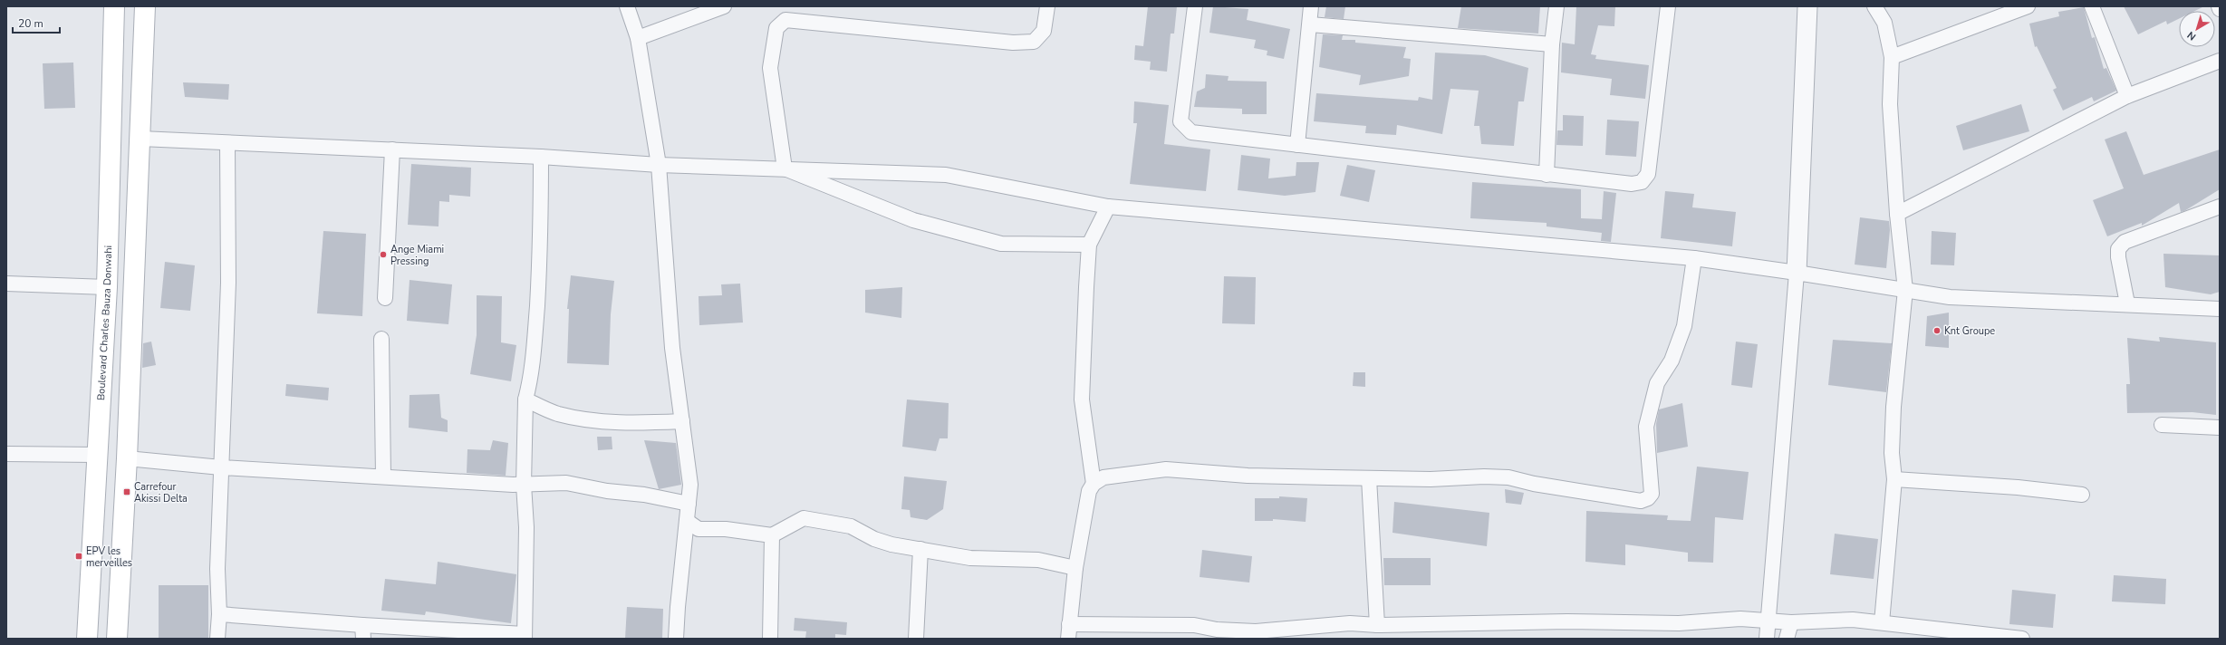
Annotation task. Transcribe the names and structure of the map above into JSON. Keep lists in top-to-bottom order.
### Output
{
  "streets": {
    "main road": ["Boulevard Charles Bauza Donwahi"]
  },
  "places": {
    "other": ["Ange Miami Pressing", "Knt Groupe"],
    "transit": ["Carrefour Akissi Delta", "EPV les merveilles"]
  },
  "scale_bar": "20 m",
  "north": "bottom left"
}
